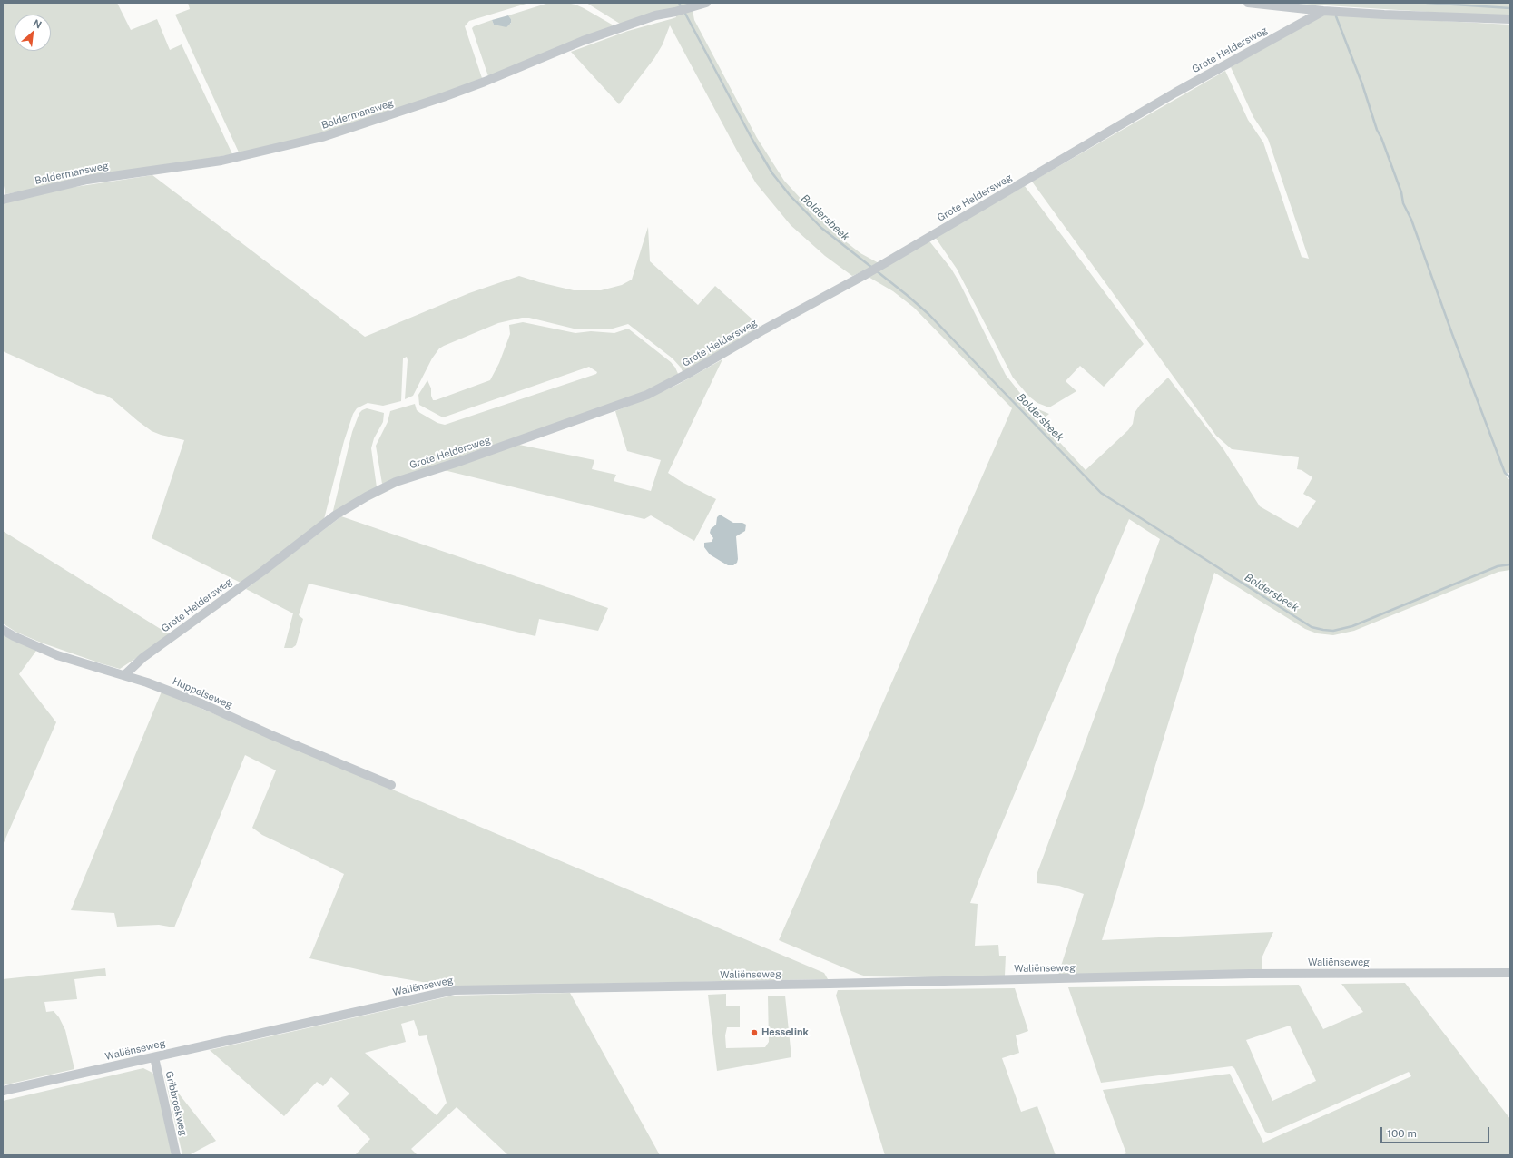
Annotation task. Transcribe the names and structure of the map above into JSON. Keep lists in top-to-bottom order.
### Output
{
  "streets": {
    "street": [
      "Grote Heldersweg",
      "Boldermansweg",
      "Huppelseweg",
      "Waliënseweg",
      "Gribbroekweg"
    ]
  },
  "crossings": [
    ["Grote Heldersweg", "Huppelseweg"],
    ["Waliënseweg", "Gribbroekweg"]
  ],
  "water": ["Boldersbeek"],
  "places": ["Hesselink"],
  "scale_bar": "100 m",
  "north": "top right"
}
